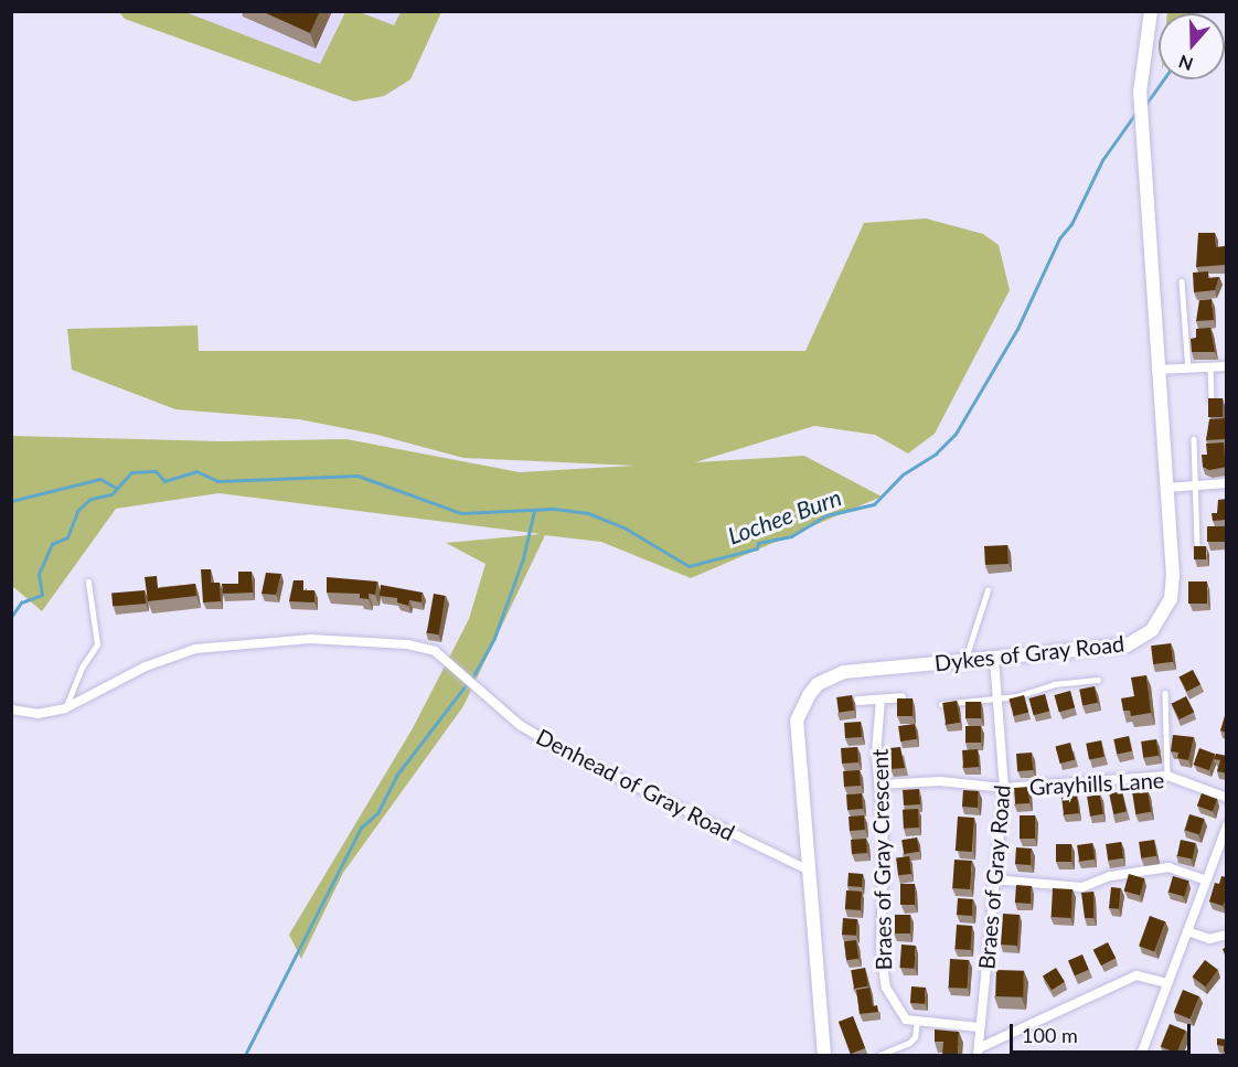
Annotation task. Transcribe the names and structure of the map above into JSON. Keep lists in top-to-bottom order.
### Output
{
  "streets": {
    "street": [
      "Dykes of Gray Road",
      "Grayhills Lane",
      "Denhead of Gray Road",
      "Braes of Gray Crescent",
      "Braes of Gray Road"
    ]
  },
  "crossings": [
    ["Dykes of Gray Road", "Denhead of Gray Road"],
    ["Dykes of Gray Road", "Braes of Gray Road"],
    ["Grayhills Lane", "Braes of Gray Crescent"],
    ["Grayhills Lane", "Braes of Gray Road"]
  ],
  "water": ["Lochee Burn"],
  "scale_bar": "100 m",
  "north": "bottom"
}
